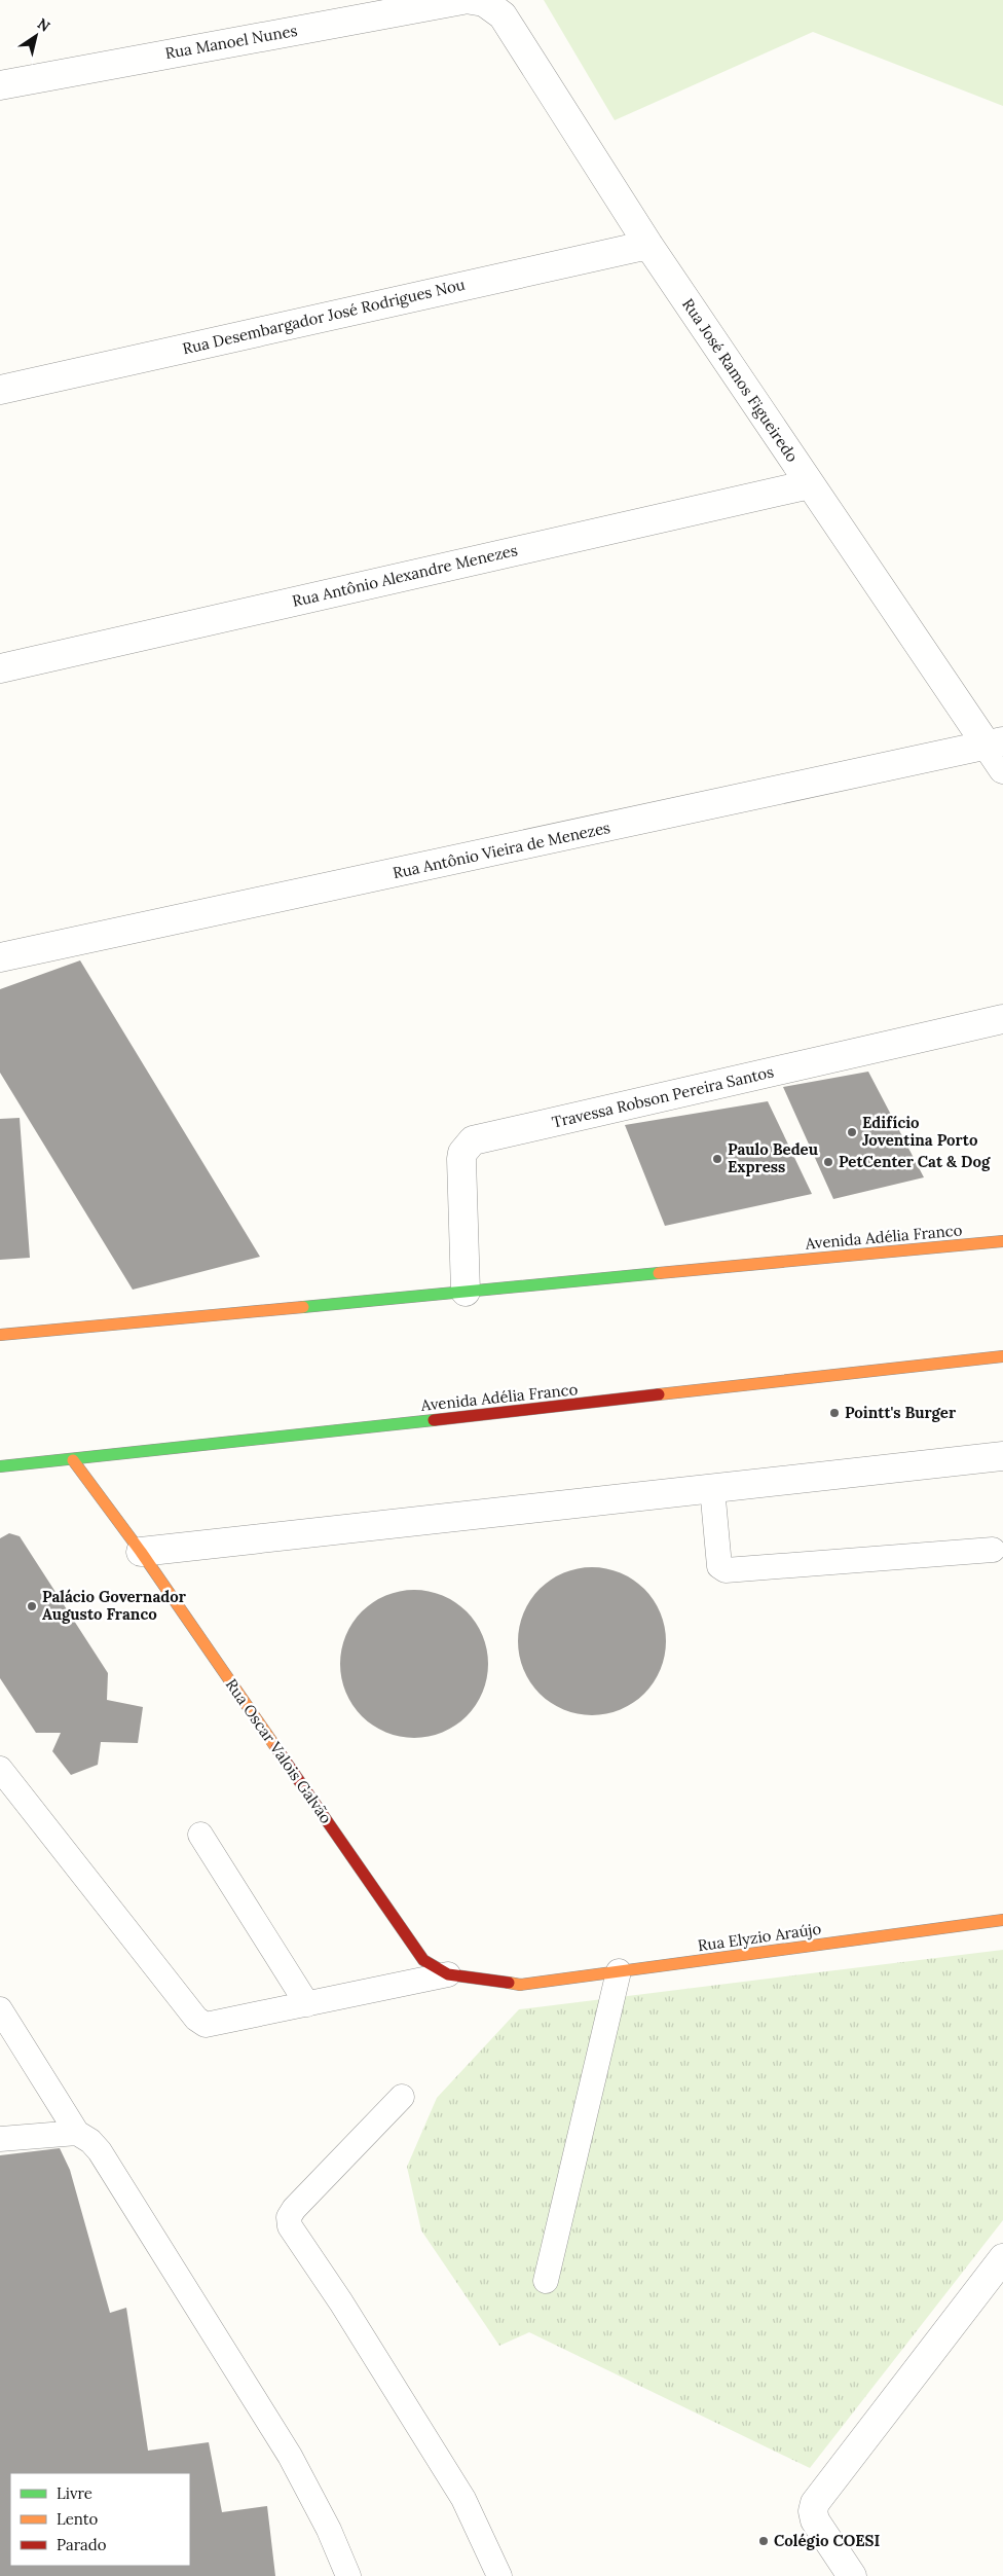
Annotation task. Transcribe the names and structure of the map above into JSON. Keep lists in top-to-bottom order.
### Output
{
  "streets": {
    "main road": ["Avenida Adélia Franco", "Rua Oscar Valois Galvão", "Rua Elyzio Araújo"],
    "street": [
      "Rua Manoel Nunes",
      "Rua Desembargador José Rodrigues Nou",
      "Rua José Ramos Figueiredo",
      "Rua Antônio Alexandre Menezes",
      "Rua Antônio Vieira de Menezes",
      "Travessa Robson Pereira Santos"
    ]
  },
  "crossings": [
    ["Rua Desembargador José Rodrigues Nou", "Rua José Ramos Figueiredo"],
    ["Rua José Ramos Figueiredo", "Rua Antônio Alexandre Menezes"],
    ["Rua José Ramos Figueiredo", "Rua Antônio Vieira de Menezes"],
    ["Travessa Robson Pereira Santos", "Avenida Adélia Franco"],
    ["Avenida Adélia Franco", "Rua Oscar Valois Galvão"],
    ["Rua Oscar Valois Galvão", "Rua Elyzio Araújo"]
  ],
  "places": [
    "Edifício Joventina Porto",
    "Paulo Bedeu Express",
    "PetCenter Cat & Dog",
    "Pointt's Burger",
    "Palácio Governador Augusto Franco",
    "Colégio COESI"
  ],
  "legend": ["Livre", "Lento", "Parado"],
  "north": "top right"
}
